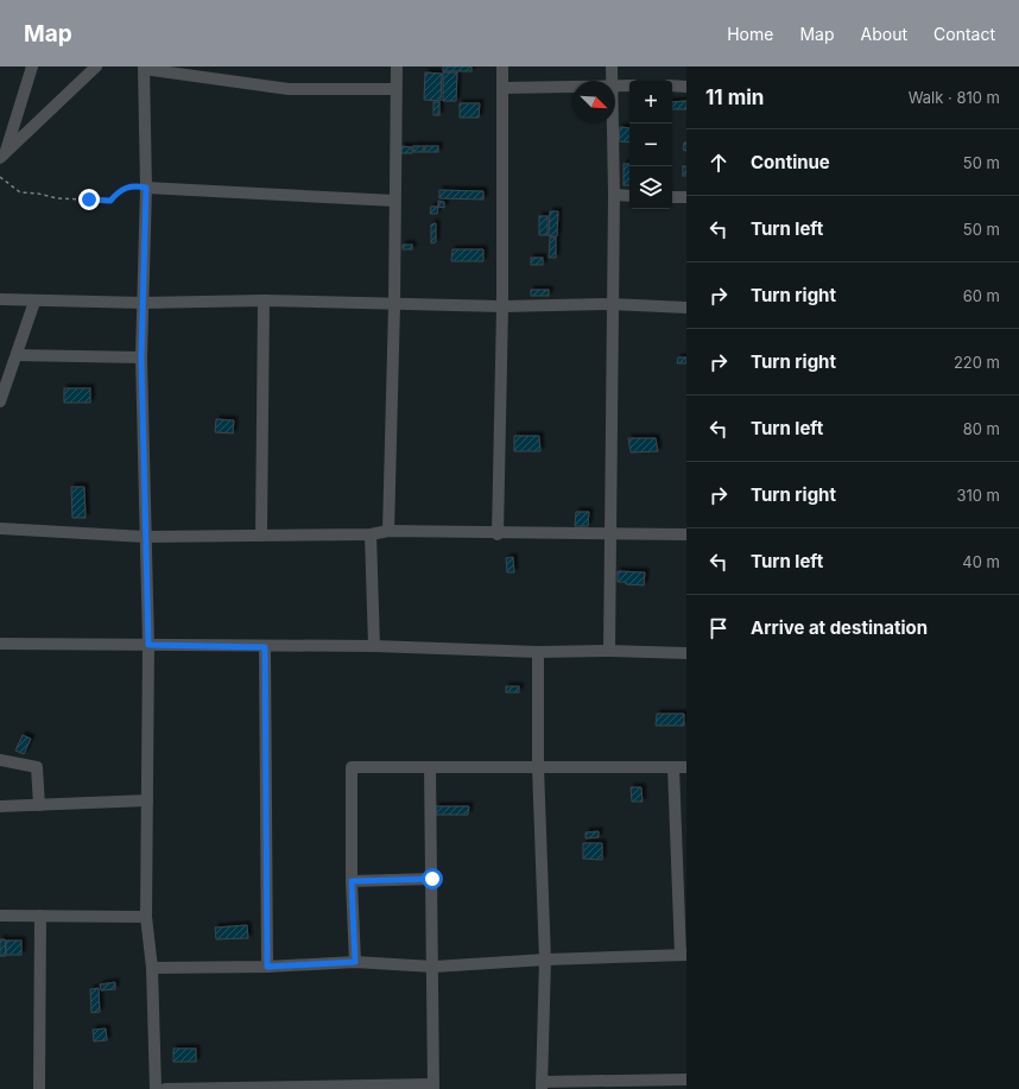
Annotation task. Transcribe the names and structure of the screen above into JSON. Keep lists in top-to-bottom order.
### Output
{
  "north": "bottom right",
  "page": {
    "header": "Map",
    "nav": [
      "Home",
      "Map",
      "About",
      "Contact"
    ],
    "heading": ["11 min", "Walk · 810 m"],
    "map_buttons": ["+", "−"],
    "list": [
      ["Continue", "50 m"],
      ["Turn left", "50 m"],
      ["Turn right", "60 m"],
      ["Turn right", "220 m"],
      ["Turn left", "80 m"],
      ["Turn right", "310 m"],
      ["Turn left", "40 m"],
      "Arrive at destination"
    ]
  }
}
